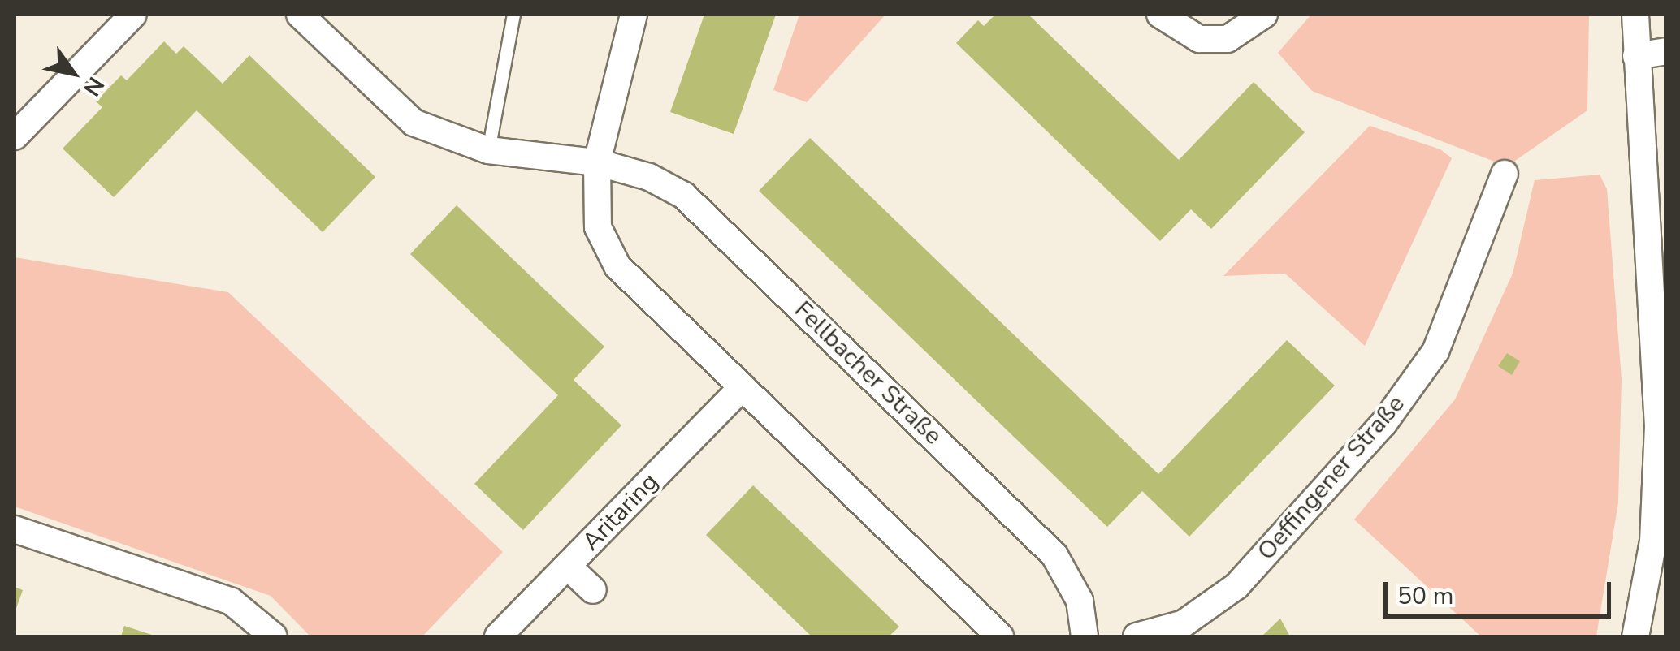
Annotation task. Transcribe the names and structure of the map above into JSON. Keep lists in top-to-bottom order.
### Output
{
  "streets": {
    "street": ["Fellbacher Straße", "Oeffingener Straße", "Aritaring"]
  },
  "scale_bar": "50 m",
  "north": "bottom right"
}
